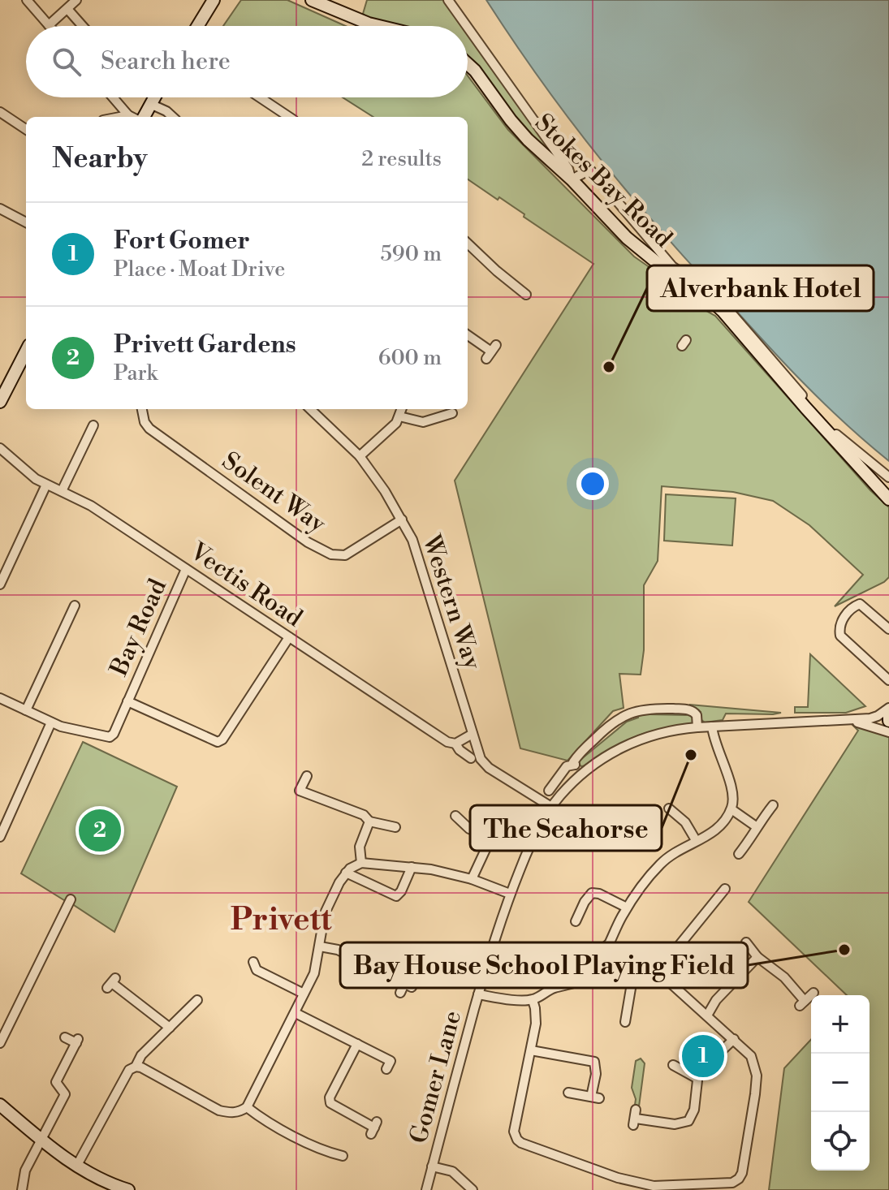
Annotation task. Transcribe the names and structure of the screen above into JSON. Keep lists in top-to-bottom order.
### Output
{
  "streets": {
    "street": [
      "Stokes Bay Road",
      "Solent Way",
      "Vectis Road",
      "Western Way",
      "Bay Road",
      "Gomer Lane"
    ]
  },
  "crossings": [
    ["Solent Way", "Western Way"],
    ["Vectis Road", "Bay Road"],
    ["Western Way", "Gomer Lane"]
  ],
  "districts": ["Privett"],
  "places": ["Alverbank Hotel", "The Seahorse", "Bay House School Playing Field"],
  "page": {
    "search": "Search here",
    "heading": ["Nearby", "2 results"],
    "list": [
      {
        "mark": "1",
        "name": "Fort Gomer",
        "note": "Place · Moat Drive",
        "value": "590 m"
      },
      {
        "mark": "2",
        "name": "Privett Gardens",
        "note": "Park",
        "value": "600 m"
      }
    ],
    "pins": ["2", "1"],
    "map_buttons": ["+", "−"]
  }
}
